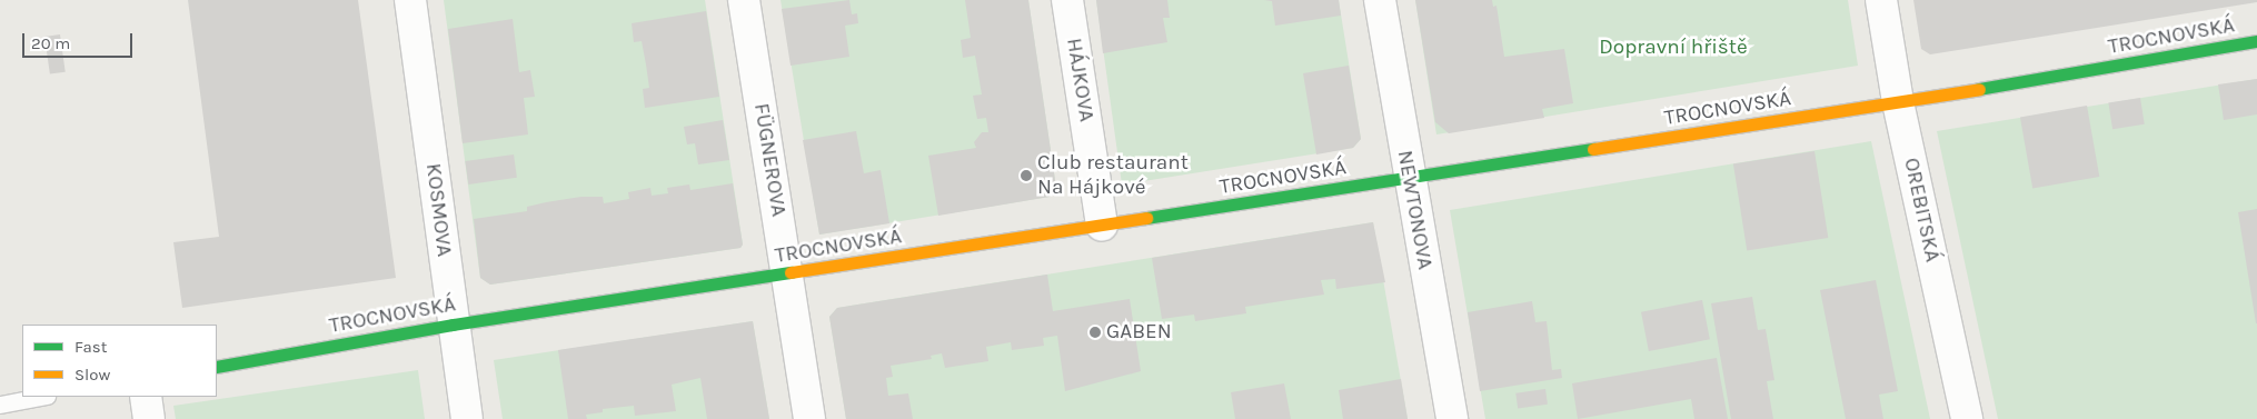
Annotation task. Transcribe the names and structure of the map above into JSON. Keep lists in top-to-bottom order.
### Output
{
  "streets": {
    "street": [
      "TROCNOVSKÁ",
      "HÁJKOVA",
      "FÜGNEROVA",
      "KOSMOVA",
      "NEWTONOVA",
      "OREBITSKÁ"
    ]
  },
  "crossings": [
    ["TROCNOVSKÁ", "HÁJKOVA"],
    ["TROCNOVSKÁ", "FÜGNEROVA"],
    ["TROCNOVSKÁ", "KOSMOVA"],
    ["TROCNOVSKÁ", "NEWTONOVA"],
    ["TROCNOVSKÁ", "OREBITSKÁ"]
  ],
  "parks": ["Dopravní hřiště"],
  "places": ["Club restaurant Na Hájkové", "GABEN"],
  "legend": ["Fast", "Slow"],
  "scale_bar": "20 m"
}
